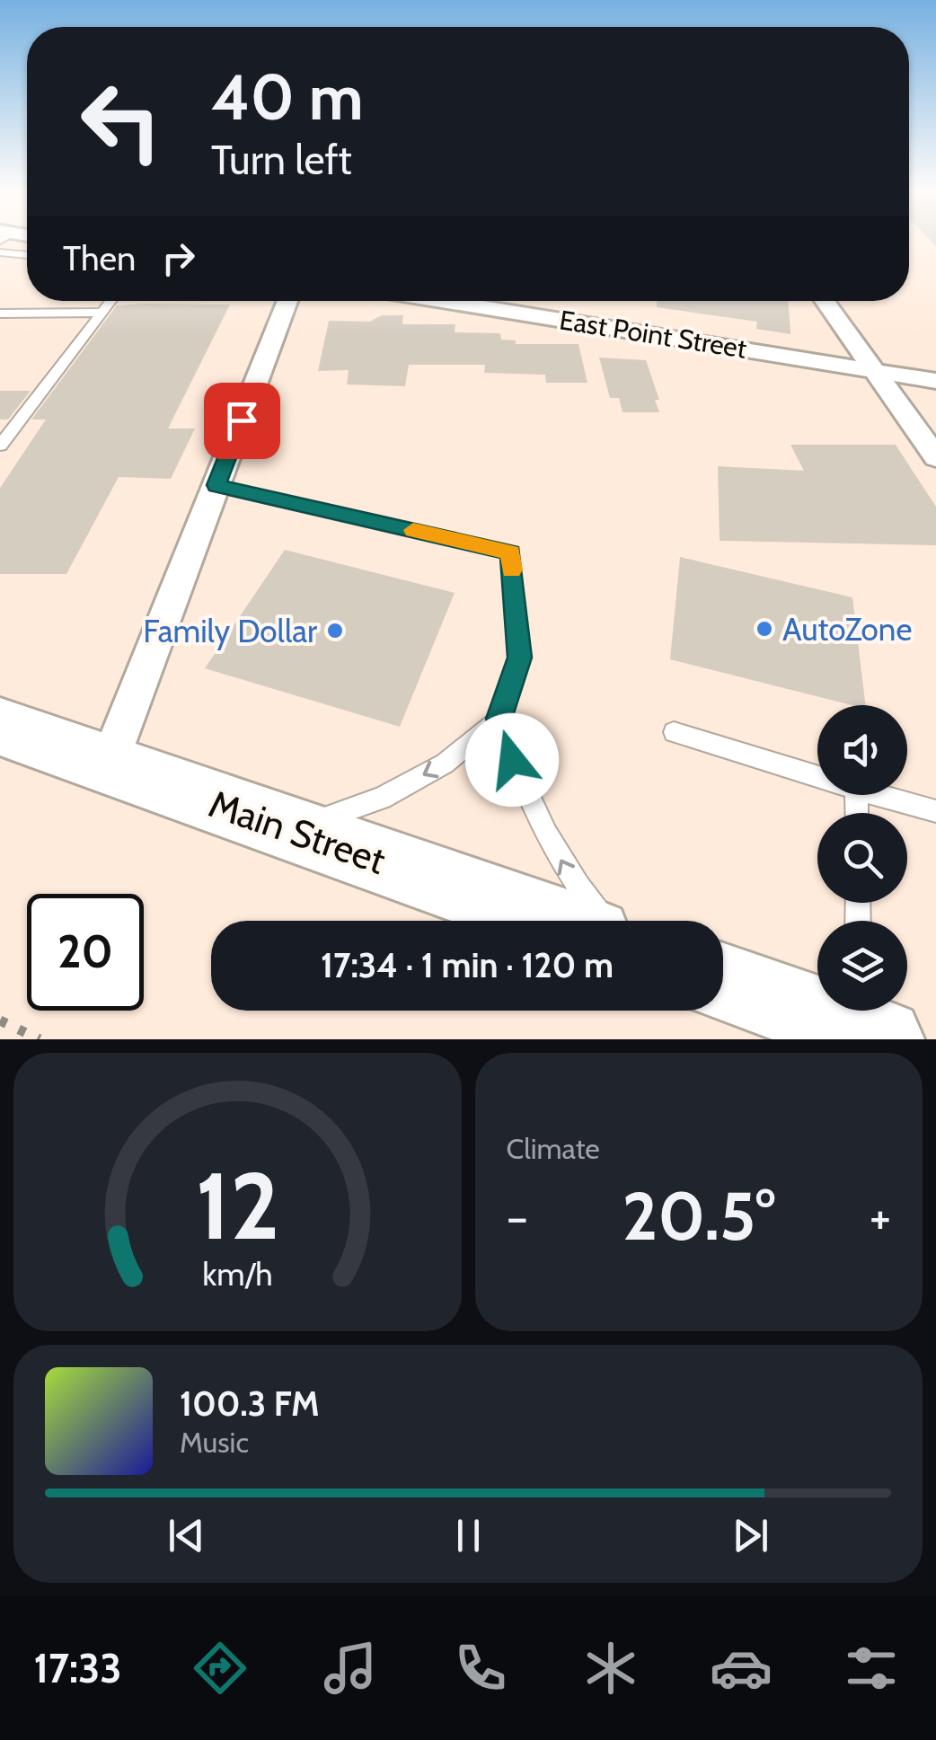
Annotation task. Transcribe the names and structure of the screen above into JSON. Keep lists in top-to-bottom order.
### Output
{
  "streets": {
    "main road": ["Main Street"],
    "street": ["East Point Street"]
  },
  "places": ["AutoZone", "Family Dollar"],
  "page": {
    "turn": ["40 m", "Turn left"],
    "then": "Then",
    "limit": "20",
    "trip": "17:34 · 1 min · 120 m",
    "tile": "Climate",
    "heat": ["−", "20.5°", "+"],
    "song": ["100.3 FM", "Music"],
    "tabs": "17:33",
    "gauge": ["12", "km/h"]
  }
}
